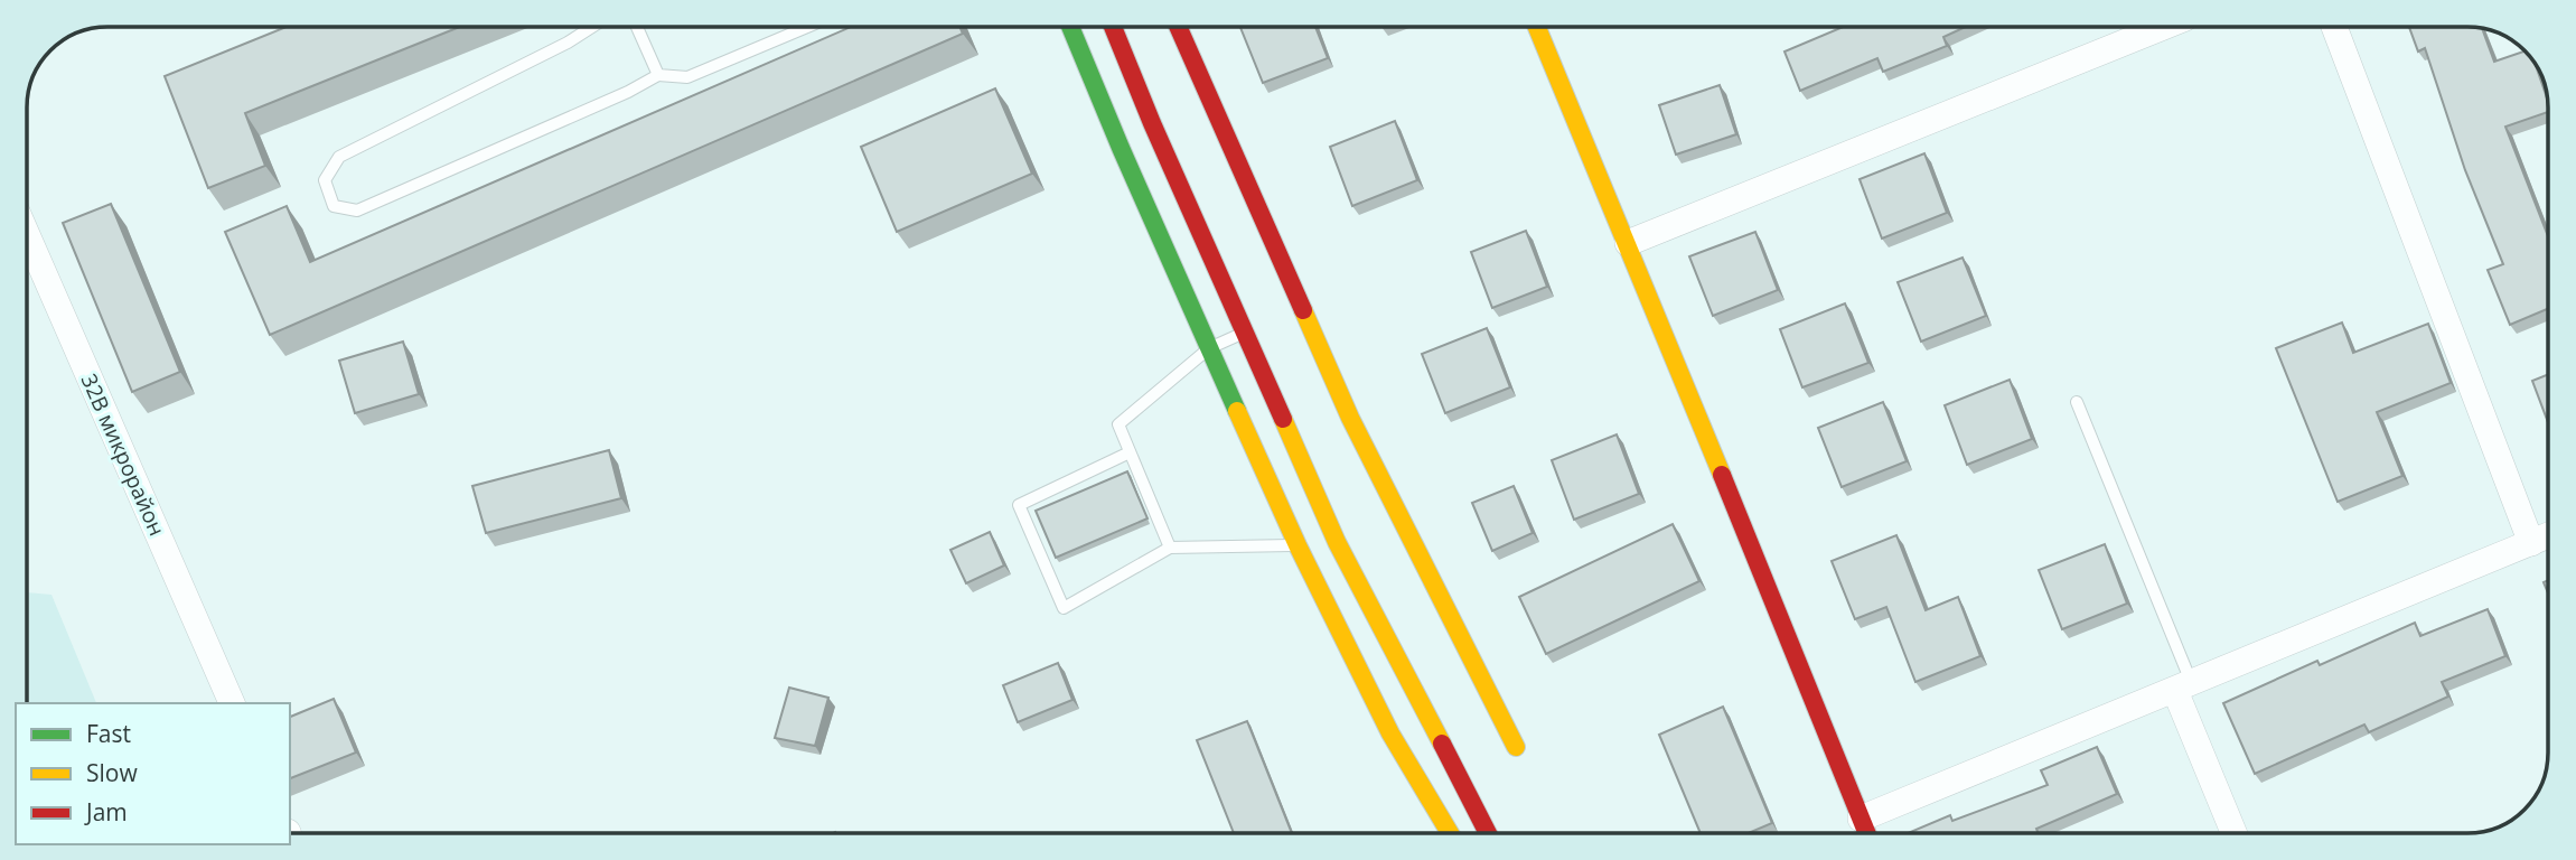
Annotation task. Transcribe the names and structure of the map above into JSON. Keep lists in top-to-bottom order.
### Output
{
  "streets": {
    "street": ["32В микрорайон"]
  },
  "legend": ["Fast", "Slow", "Jam"]
}
